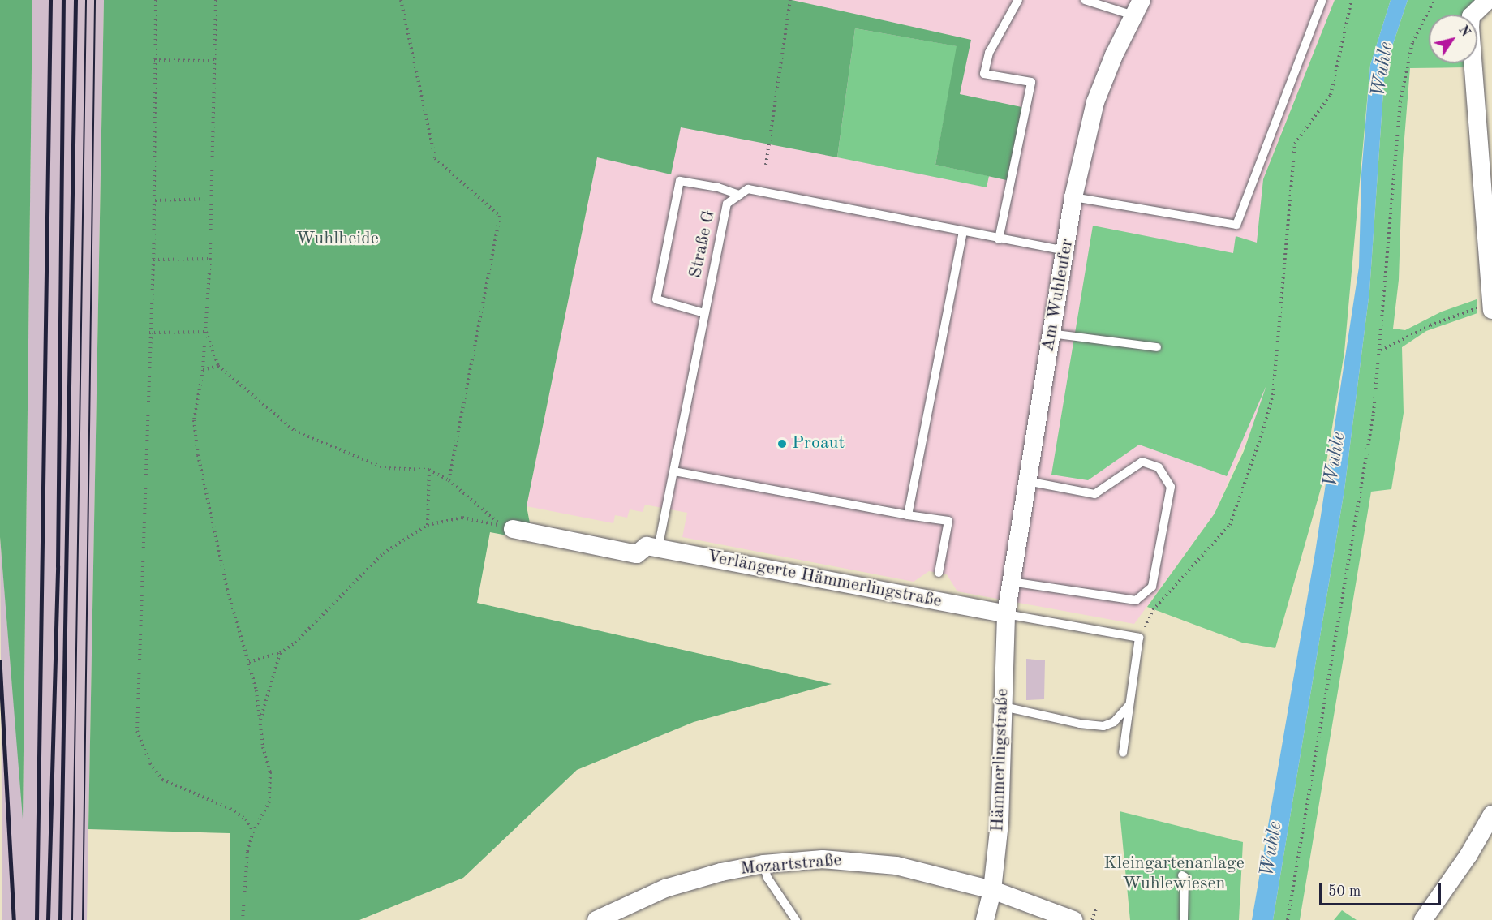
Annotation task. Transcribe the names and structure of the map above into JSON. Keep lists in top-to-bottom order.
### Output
{
  "streets": {
    "street": [
      "Am Wuhleufer",
      "Verlängerte Hämmerlingstraße",
      "Hämmerlingstraße",
      "Mozartstraße"
    ],
    "lane": ["Straße G"]
  },
  "crossings": [
    ["Straße G", "Am Wuhleufer"],
    ["Straße G", "Verlängerte Hämmerlingstraße"],
    ["Am Wuhleufer", "Verlängerte Hämmerlingstraße"],
    ["Am Wuhleufer", "Hämmerlingstraße"],
    ["Verlängerte Hämmerlingstraße", "Hämmerlingstraße"],
    ["Hämmerlingstraße", "Mozartstraße"]
  ],
  "water": ["Wuhle"],
  "parks": ["Wuhlheide", "Kleingartenanlage Wuhlewiesen"],
  "places": ["Proaut"],
  "scale_bar": "50 m",
  "north": "top right"
}
